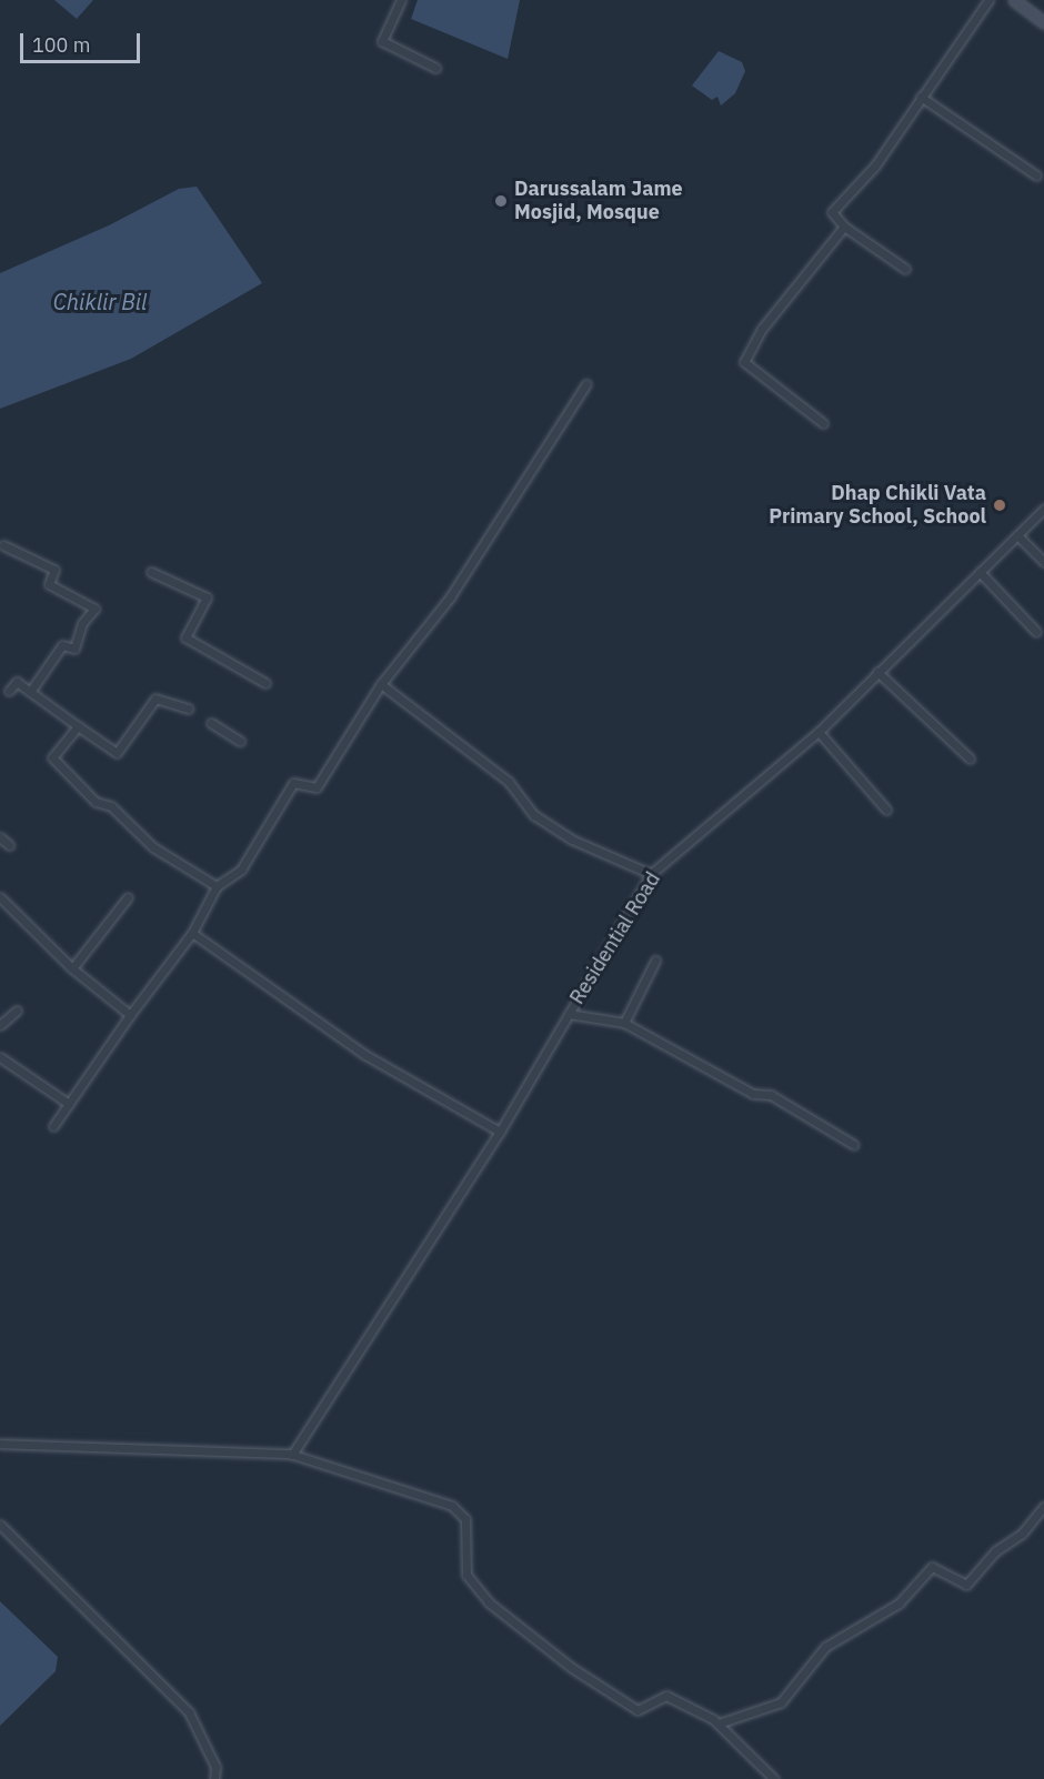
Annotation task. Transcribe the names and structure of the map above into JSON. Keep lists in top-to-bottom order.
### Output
{
  "streets": {
    "street": ["Residential Road"]
  },
  "water": ["Chiklir Bil"],
  "places": ["Darussalam Jame Mosjid, Mosque", "Dhap Chikli Vata Primary School, School"],
  "scale_bar": "100 m"
}
